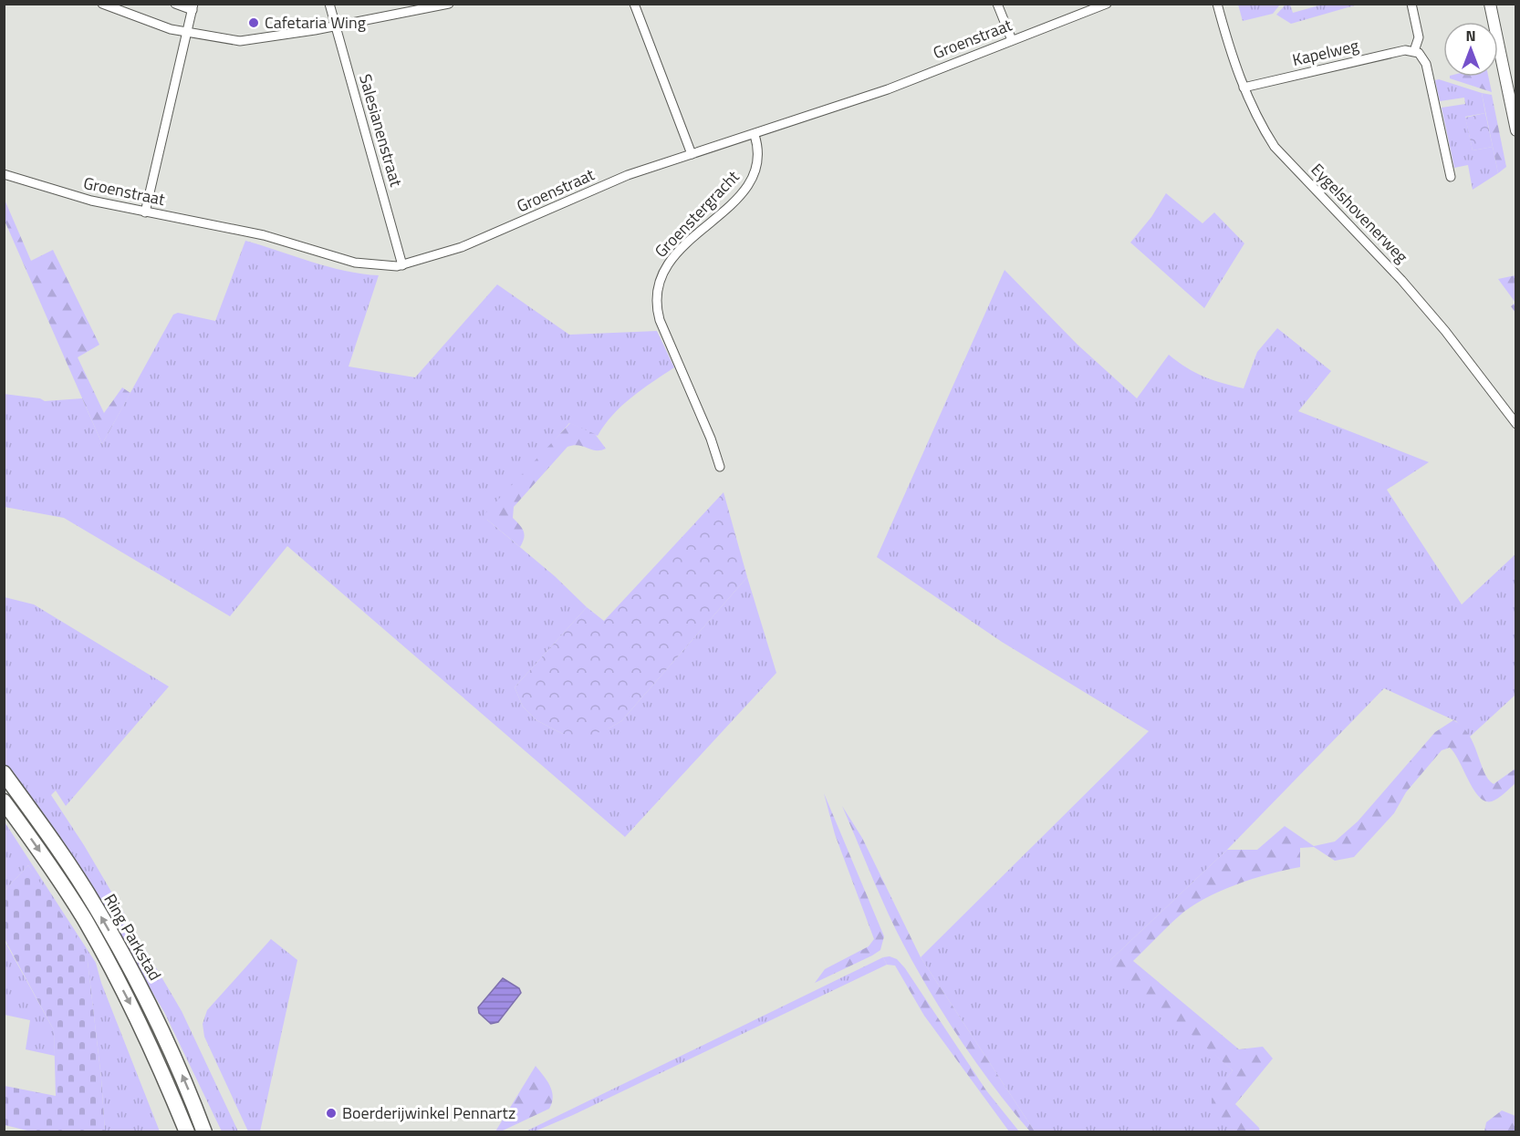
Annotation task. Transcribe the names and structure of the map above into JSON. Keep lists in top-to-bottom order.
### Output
{
  "streets": {
    "highway": ["Ring Parkstad"],
    "street": [
      "Groenstraat",
      "Kapelweg",
      "Salesianenstraat",
      "Eygelshovenerweg",
      "Groenstergracht"
    ]
  },
  "crossings": [
    ["Groenstraat", "Salesianenstraat"],
    ["Groenstraat", "Groenstergracht"],
    ["Kapelweg", "Eygelshovenerweg"]
  ],
  "places": ["Cafetaria Wing", "Boerderijwinkel Pennartz"],
  "north": "top"
}
